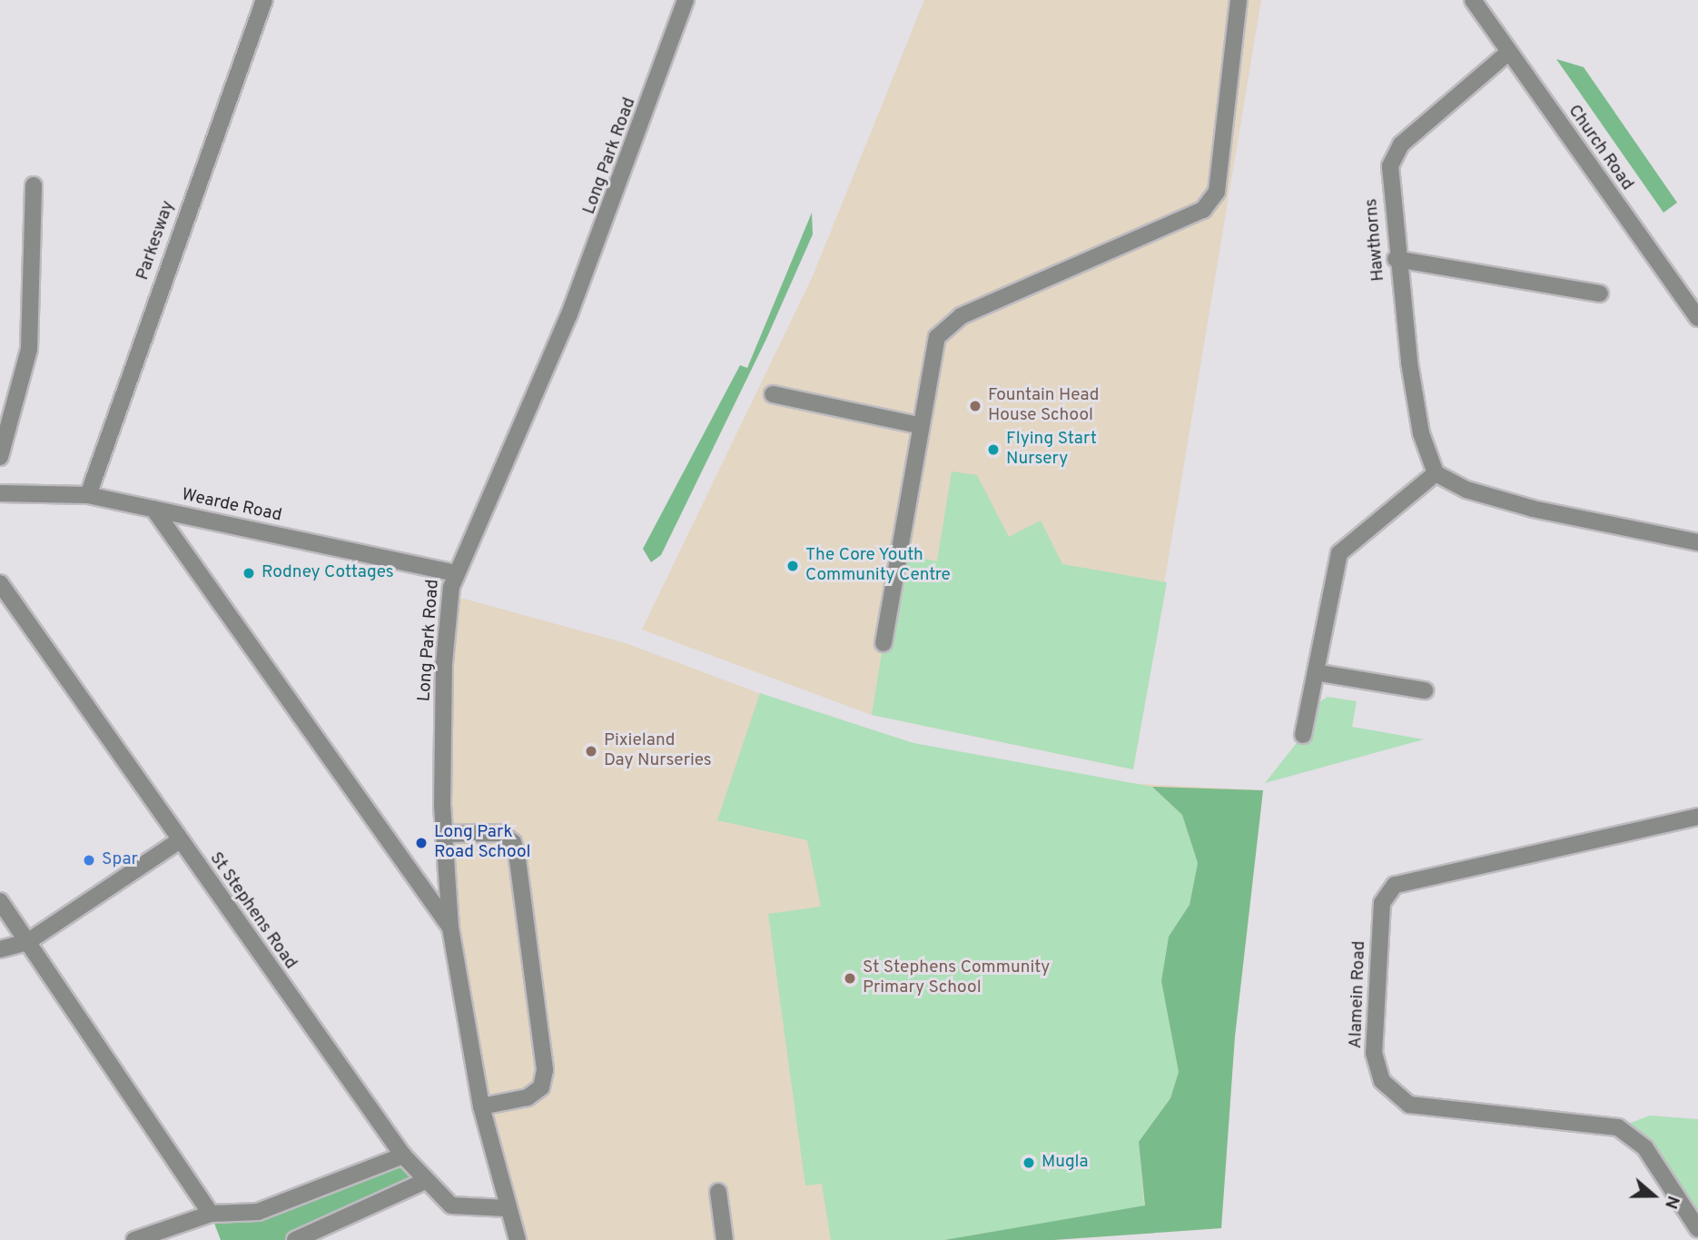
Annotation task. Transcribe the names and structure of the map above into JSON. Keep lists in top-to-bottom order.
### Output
{
  "streets": {
    "street": [
      "Church Road",
      "Long Park Road",
      "Hawthorns",
      "Parkesway",
      "Wearde Road",
      "St Stephens Road",
      "Alamein Road"
    ]
  },
  "crossings": [
    ["Church Road", "Hawthorns"],
    ["Long Park Road", "Wearde Road"],
    ["Long Park Road", "St Stephens Road"],
    ["Parkesway", "Wearde Road"]
  ],
  "places": [
    "Fountain Head House School",
    "Flying Start Nursery",
    "The Core Youth Community Centre",
    "Rodney Cottages",
    "Pixieland Day Nurseries",
    "Long Park Road School",
    "Spar",
    "St Stephens Community Primary School",
    "Mugla"
  ],
  "north": "right"
}
